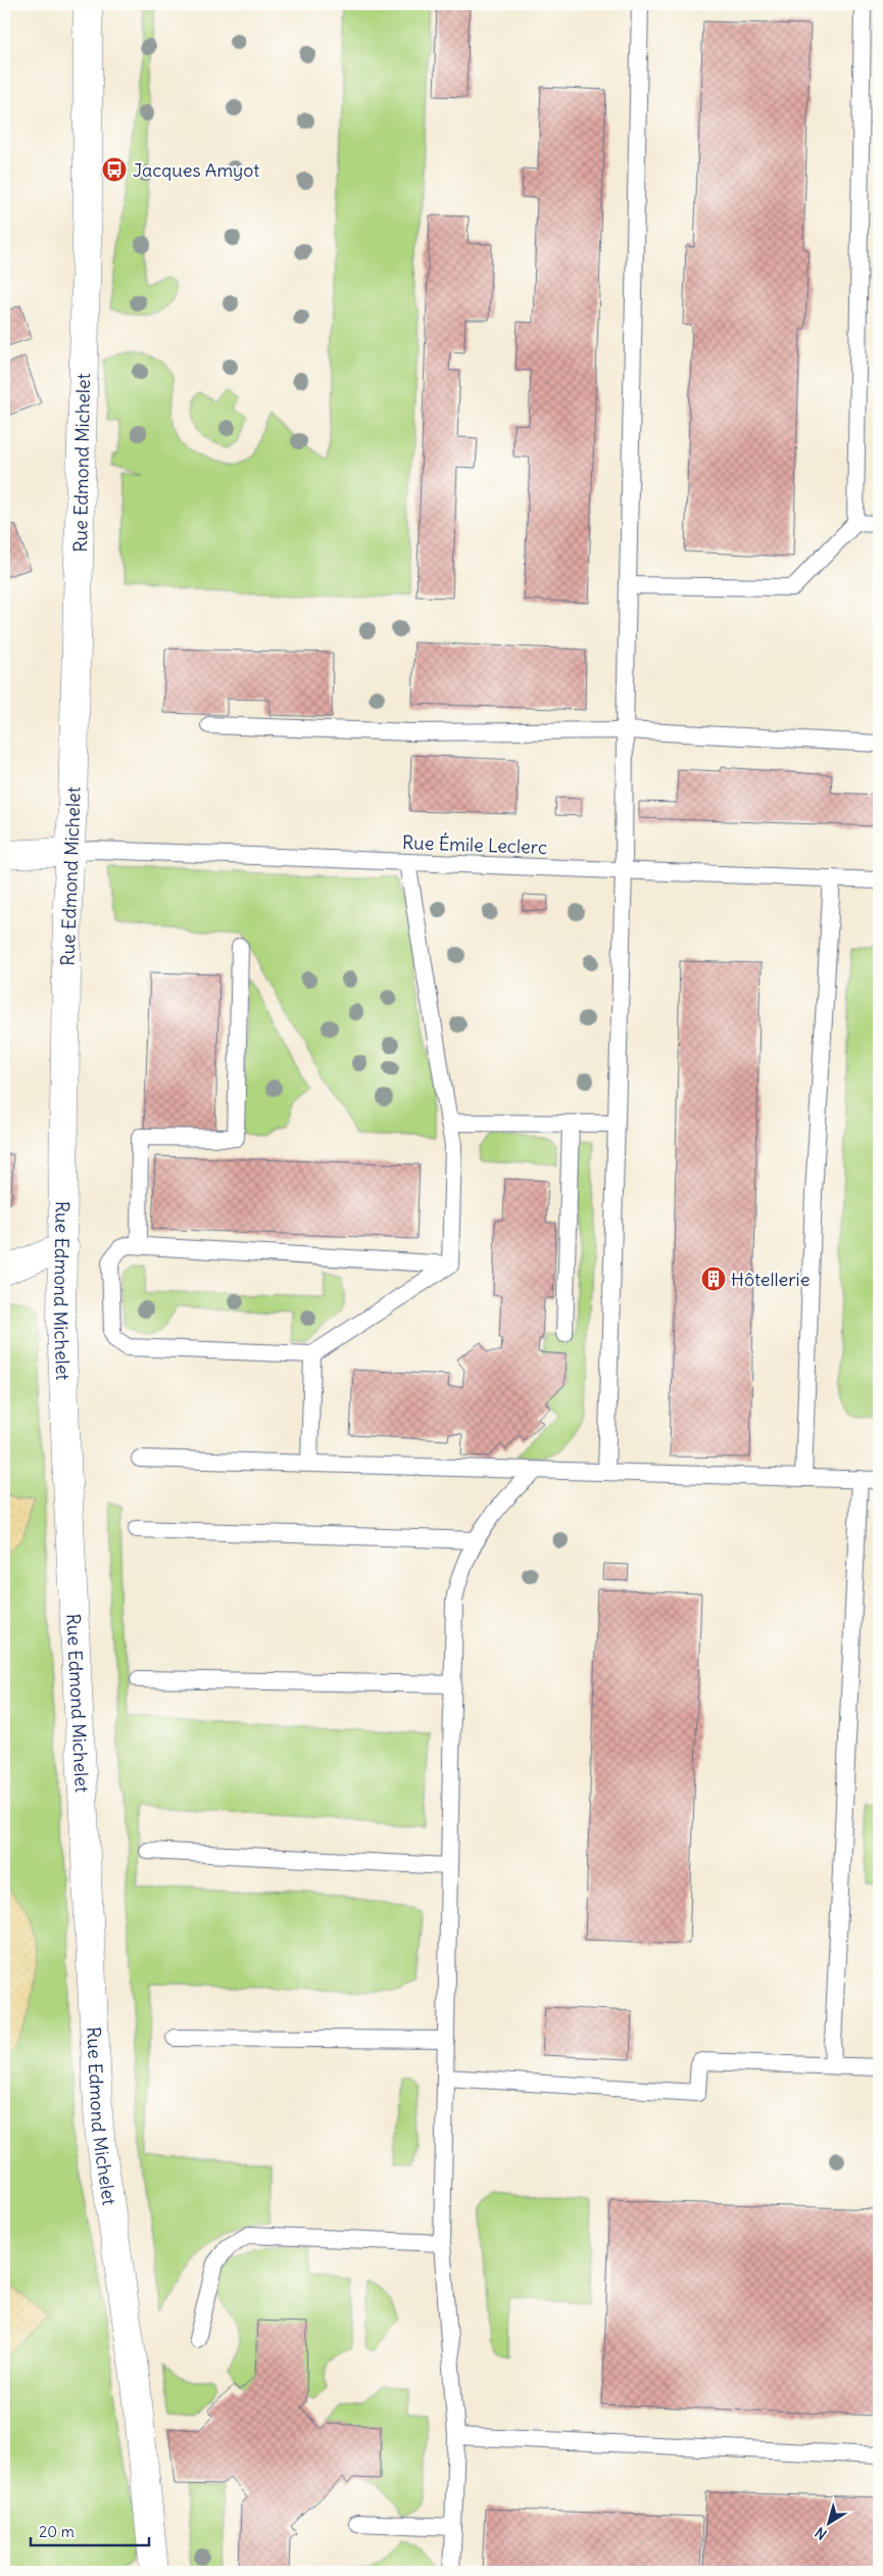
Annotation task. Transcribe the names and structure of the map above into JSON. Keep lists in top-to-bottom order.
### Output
{
  "streets": {
    "street": ["Rue Edmond Michelet"],
    "lane": ["Rue Émile Leclerc"]
  },
  "crossings": [
    ["Rue Edmond Michelet", "Rue Émile Leclerc"]
  ],
  "places": {
    "bus stop": ["Jacques Amyot"],
    "building": ["Hôtellerie"]
  },
  "scale_bar": "20 m",
  "north": "bottom left"
}
